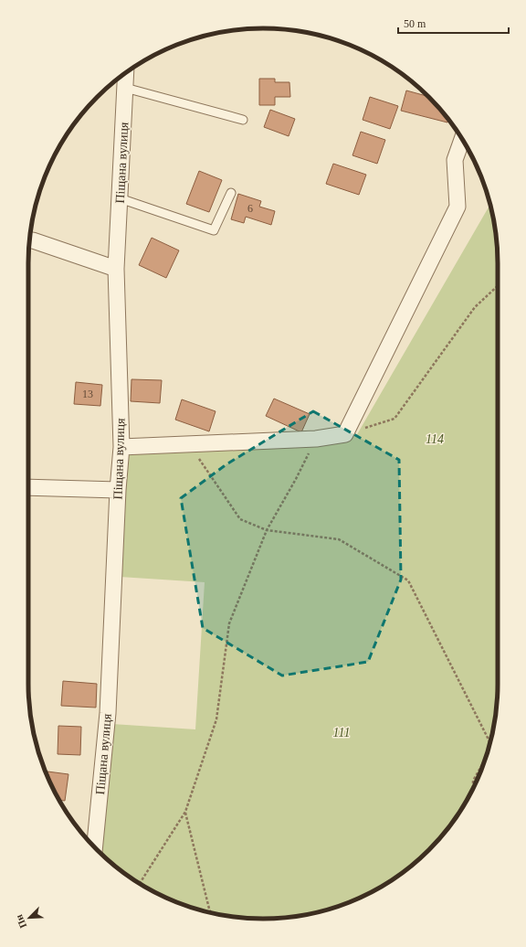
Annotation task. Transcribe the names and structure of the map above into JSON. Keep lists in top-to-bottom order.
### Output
{
  "streets": {
    "street": ["Піщана вулиця"]
  },
  "parks": ["114", "111"],
  "house_numbers": ["6", "13"],
  "scale_bar": "50 m",
  "north": "bottom left"
}
